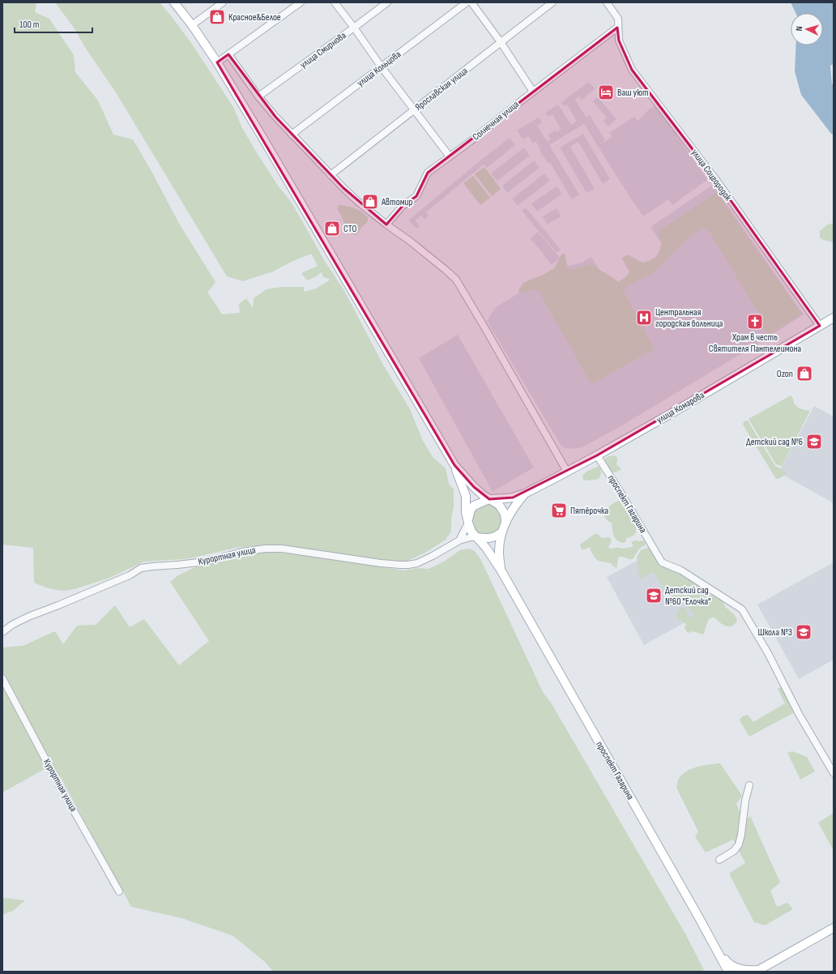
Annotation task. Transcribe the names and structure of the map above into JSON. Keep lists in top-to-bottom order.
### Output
{
  "streets": {
    "main road": ["улица Комарова", "проспект Гагарина"],
    "street": [
      "улица Смирнова",
      "улица Кольцова",
      "Ярославская улица",
      "Солнечная улица",
      "улица Соцгородок",
      "Курортная улица"
    ]
  },
  "crossings": [
    ["Солнечная улица", "улица Соцгородок"],
    ["улица Соцгородок", "улица Комарова"],
    ["улица Комарова", "проспект Гагарина"],
    ["проспект Гагарина", "Курортная улица"]
  ],
  "places": {
    "shop": [
      "Красное&Белое",
      "Автомир",
      "СТО",
      "Ozon"
    ],
    "hotel": ["Ваш уют"],
    "hospital": ["Центральная городская больница"],
    "church": ["Храм в честь Святителя Пантелеимона"],
    "school or university": ["Детский сад №6", "Детский сад №60 \"Елочка\"", "Школа №3"],
    "supermarket": ["Пятёрочка"]
  },
  "scale_bar": "100 m",
  "north": "left"
}
